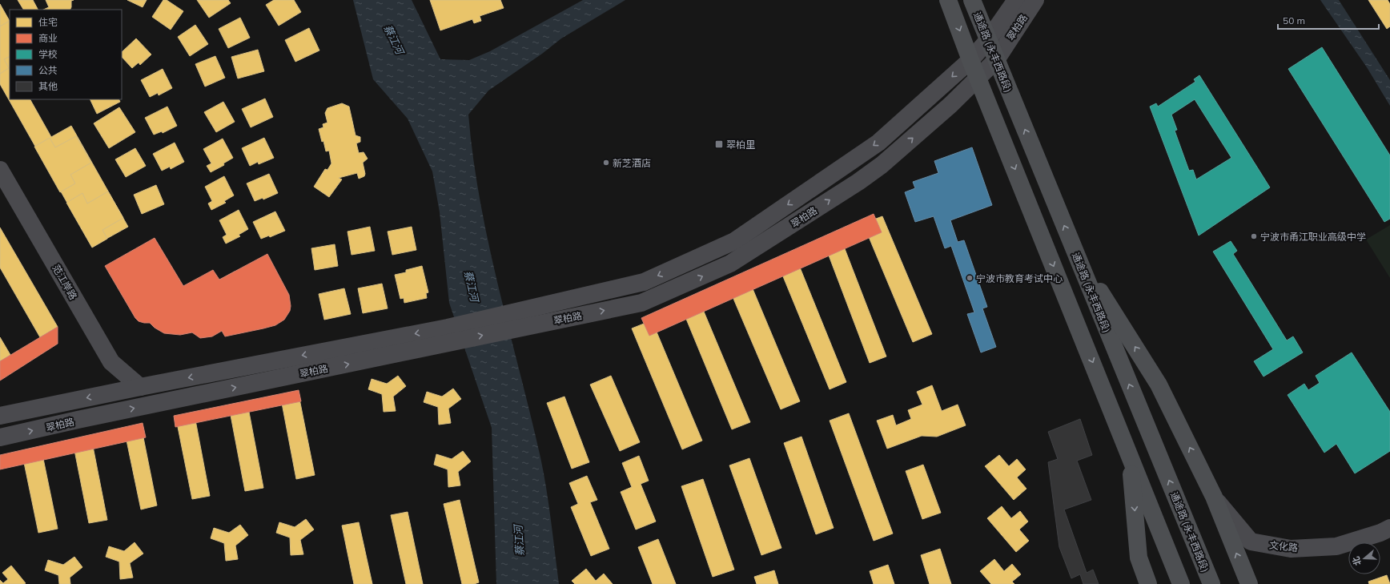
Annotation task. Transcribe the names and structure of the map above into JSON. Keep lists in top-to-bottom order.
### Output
{
  "streets": {
    "main road": [
      "翠柏路",
      "通途路 (永丰西路段)",
      "范江岸路",
      "文化路"
    ]
  },
  "crossings": [
    ["翠柏路", "通途路 (永丰西路段)"],
    ["翠柏路", "范江岸路"]
  ],
  "water": ["蔡江河"],
  "places": {
    "transit": ["翠柏里"],
    "other": ["新芝酒店", "宁波市甬江职业高级中学", "宁波市教育考试中心"]
  },
  "legend": [
    "住宅",
    "商业",
    "学校",
    "公共",
    "其他"
  ],
  "scale_bar": "50 m",
  "north": "left"
}
